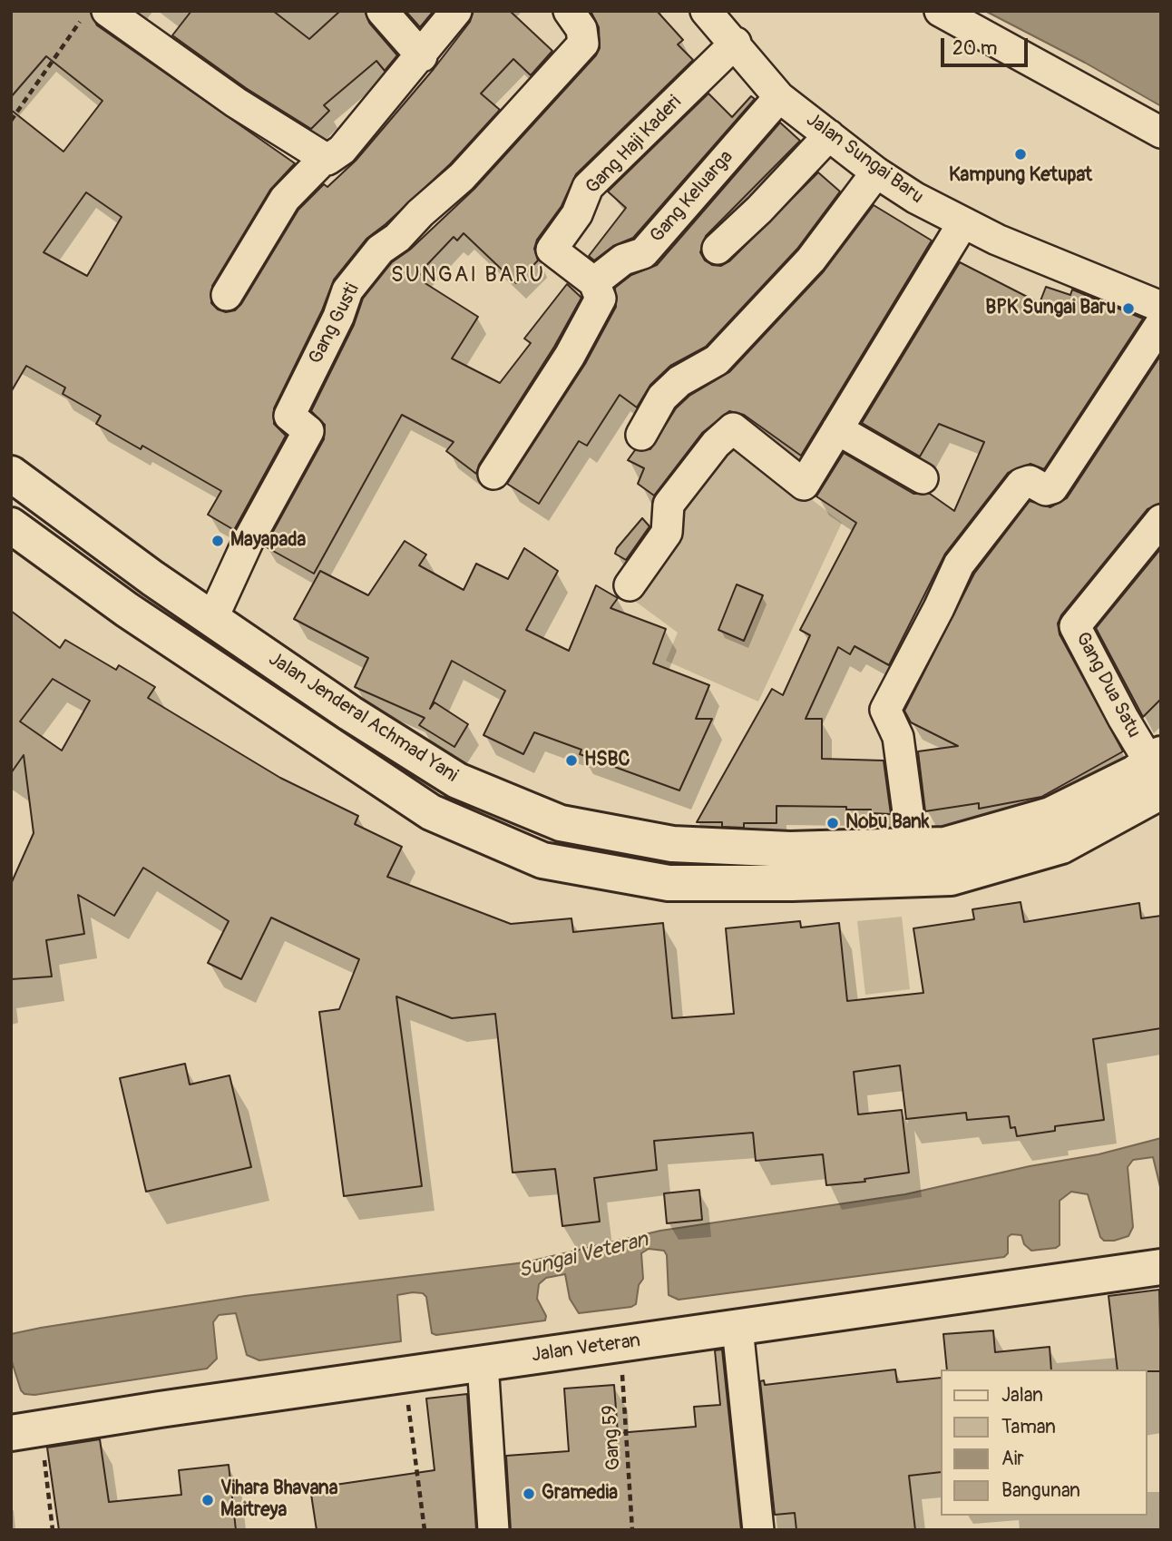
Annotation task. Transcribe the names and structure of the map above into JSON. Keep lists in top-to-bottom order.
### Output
{
  "streets": {
    "main road": ["Jalan Jenderal Achmad Yani", "Jalan Veteran"],
    "street": [
      "Gang Haji Kaderi",
      "Jalan Sungai Baru",
      "Gang Keluarga",
      "Gang Gusti",
      "Gang Dua Satu"
    ],
    "path": ["Gang 59"]
  },
  "crossings": [
    ["Gang Haji Kaderi", "Jalan Sungai Baru"],
    ["Gang Haji Kaderi", "Gang Keluarga"],
    ["Jalan Sungai Baru", "Gang Keluarga"],
    ["Gang Gusti", "Jalan Jenderal Achmad Yani"],
    ["Gang Dua Satu", "Jalan Jenderal Achmad Yani"],
    ["Jalan Veteran", "Gang 59"]
  ],
  "districts": ["SUNGAI BARU"],
  "water": ["Sungai Veteran"],
  "places": [
    "Kampung Ketupat",
    "BPK Sungai Baru",
    "Mayapada",
    "HSBC",
    "Nobu Bank",
    "Gramedia",
    "Vihara Bhavana Maitreya"
  ],
  "legend": [
    "Jalan",
    "Taman",
    "Air",
    "Bangunan"
  ],
  "scale_bar": "20 m"
}
